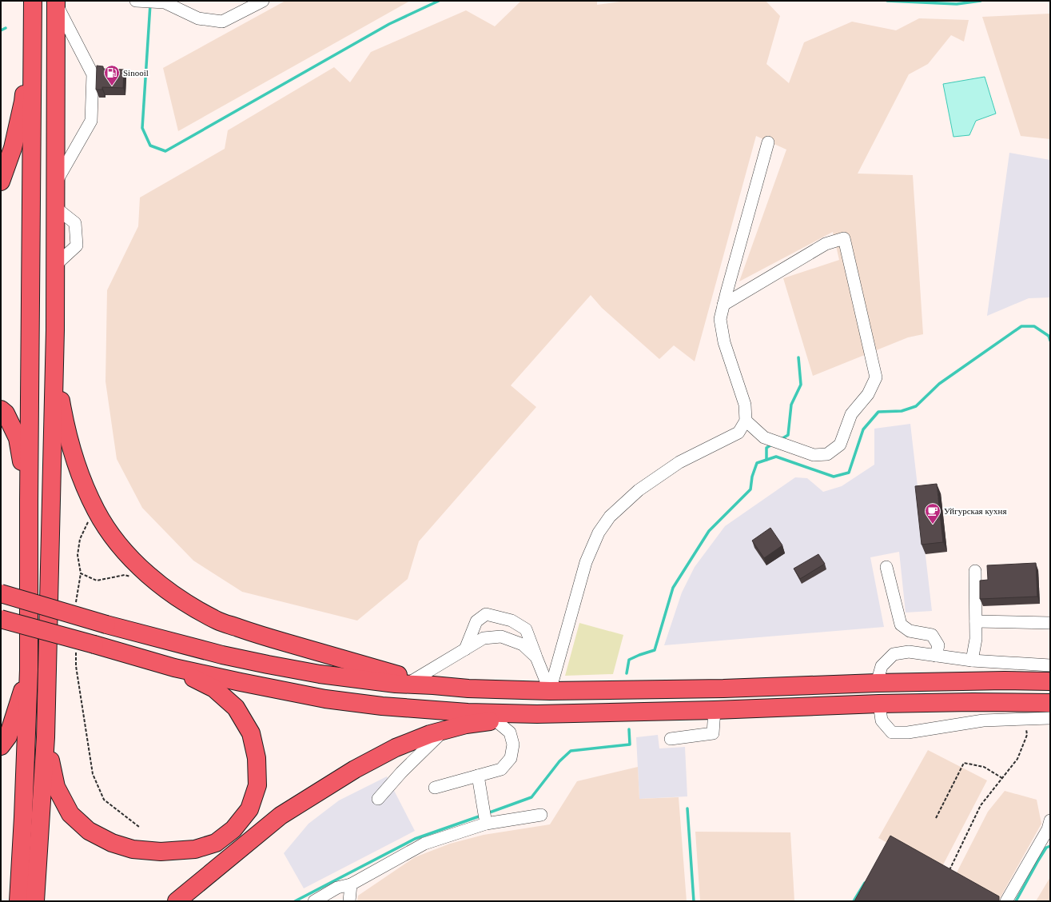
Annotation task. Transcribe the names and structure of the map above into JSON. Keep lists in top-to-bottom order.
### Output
{
  "places": {
    "fuel station": ["Sinooil"],
    "cafe": ["Уйгурская кухня"]
  }
}
